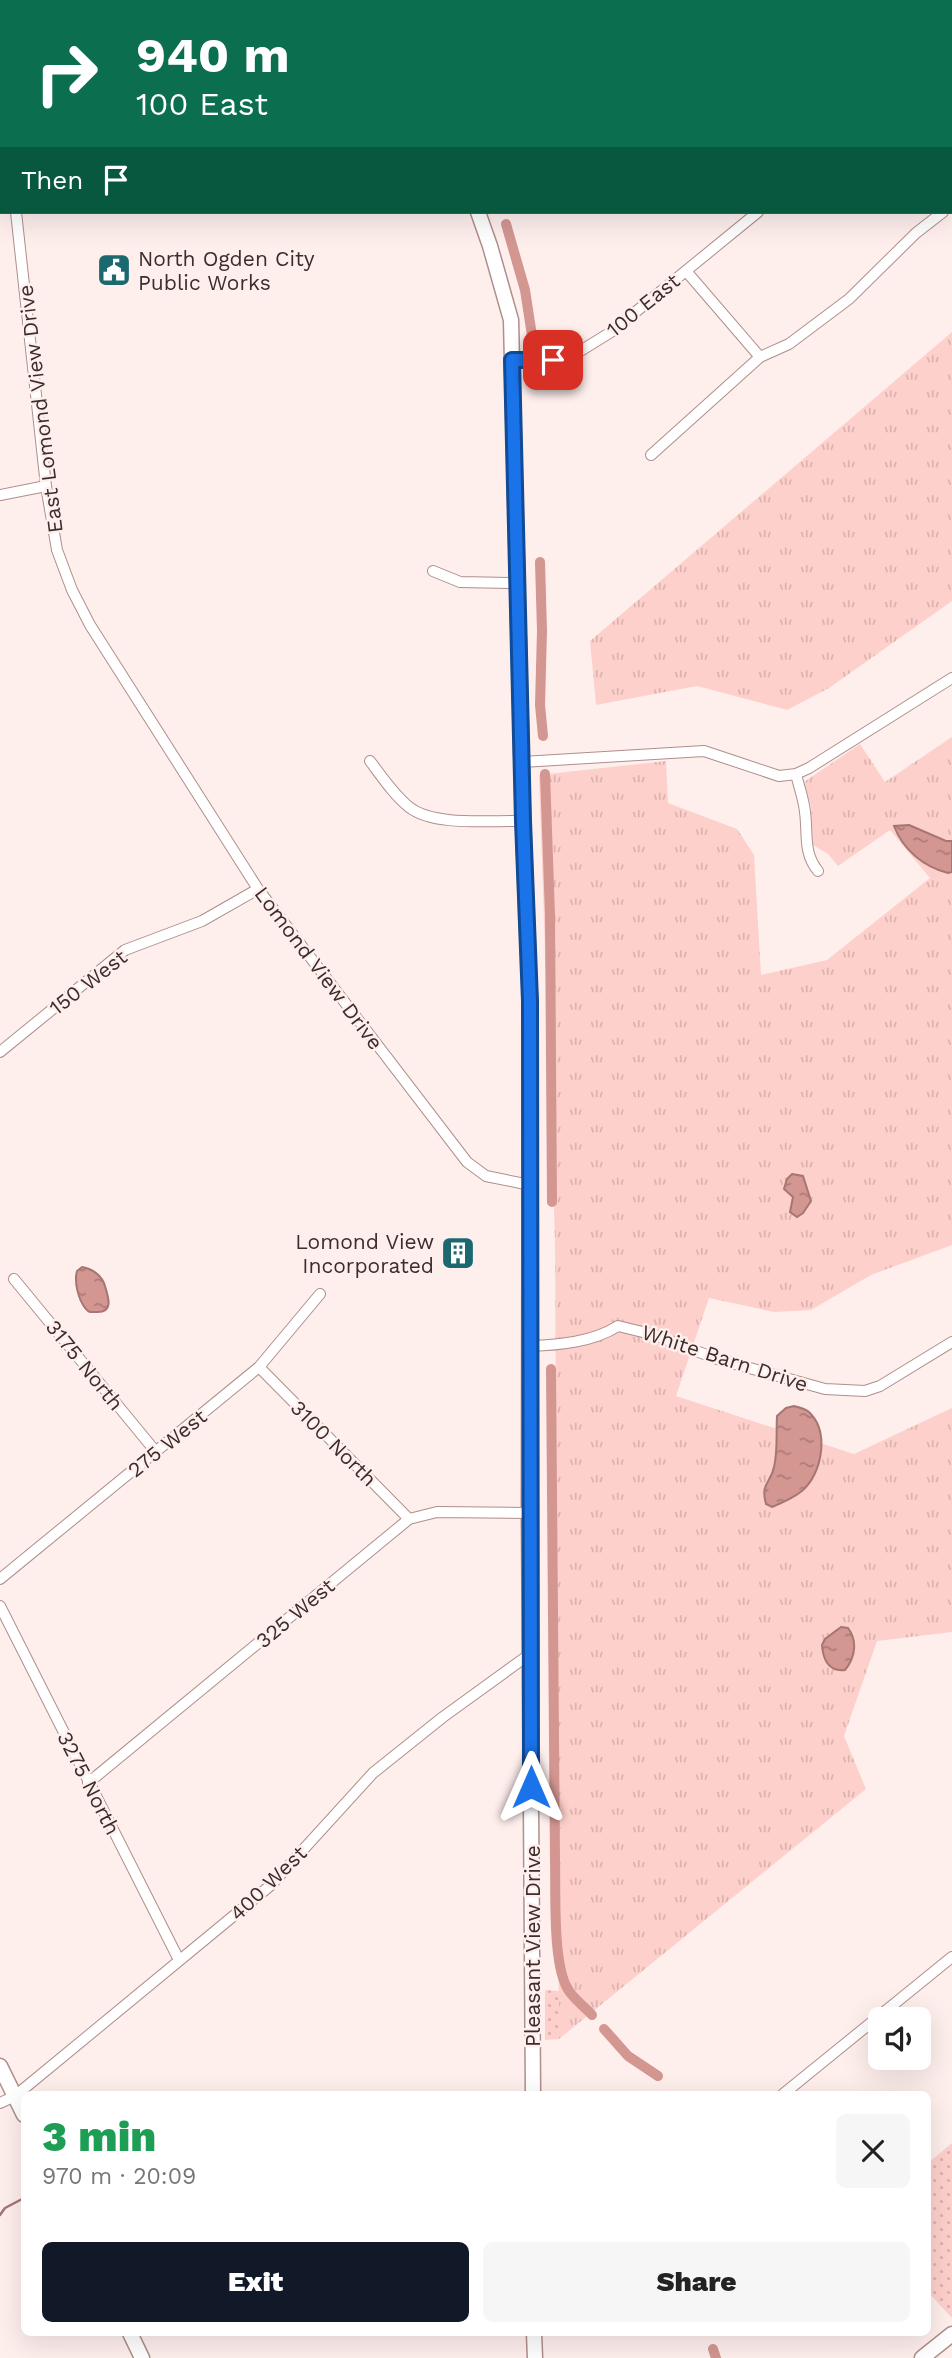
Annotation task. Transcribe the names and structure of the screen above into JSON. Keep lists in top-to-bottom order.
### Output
{
  "streets": {
    "street": [
      "100 East",
      "East Lomond View Drive",
      "Lomond View Drive",
      "150 West",
      "White Barn Drive",
      "3175 North",
      "275 West",
      "3100 North",
      "325 West",
      "3275 North",
      "400 West",
      "Pleasant View Drive"
    ]
  },
  "crossings": [
    ["100 East", "Pleasant View Drive"],
    ["East Lomond View Drive", "Lomond View Drive"],
    ["Lomond View Drive", "150 West"],
    ["Lomond View Drive", "Pleasant View Drive"],
    ["White Barn Drive", "Pleasant View Drive"],
    ["3175 North", "275 West"],
    ["275 West", "3100 North"],
    ["3100 North", "325 West"],
    ["325 West", "3275 North"],
    ["325 West", "Pleasant View Drive"],
    ["3275 North", "400 West"],
    ["400 West", "Pleasant View Drive"]
  ],
  "places": {
    "public building": ["North Ogden City Public Works"],
    "building": ["Lomond View Incorporated"]
  },
  "page": {
    "turn": ["940 m", "100 East"],
    "then": "Then",
    "heading": ["3 min", "970 m · 20:09"],
    "buttons": ["Exit", "Share"]
  }
}
